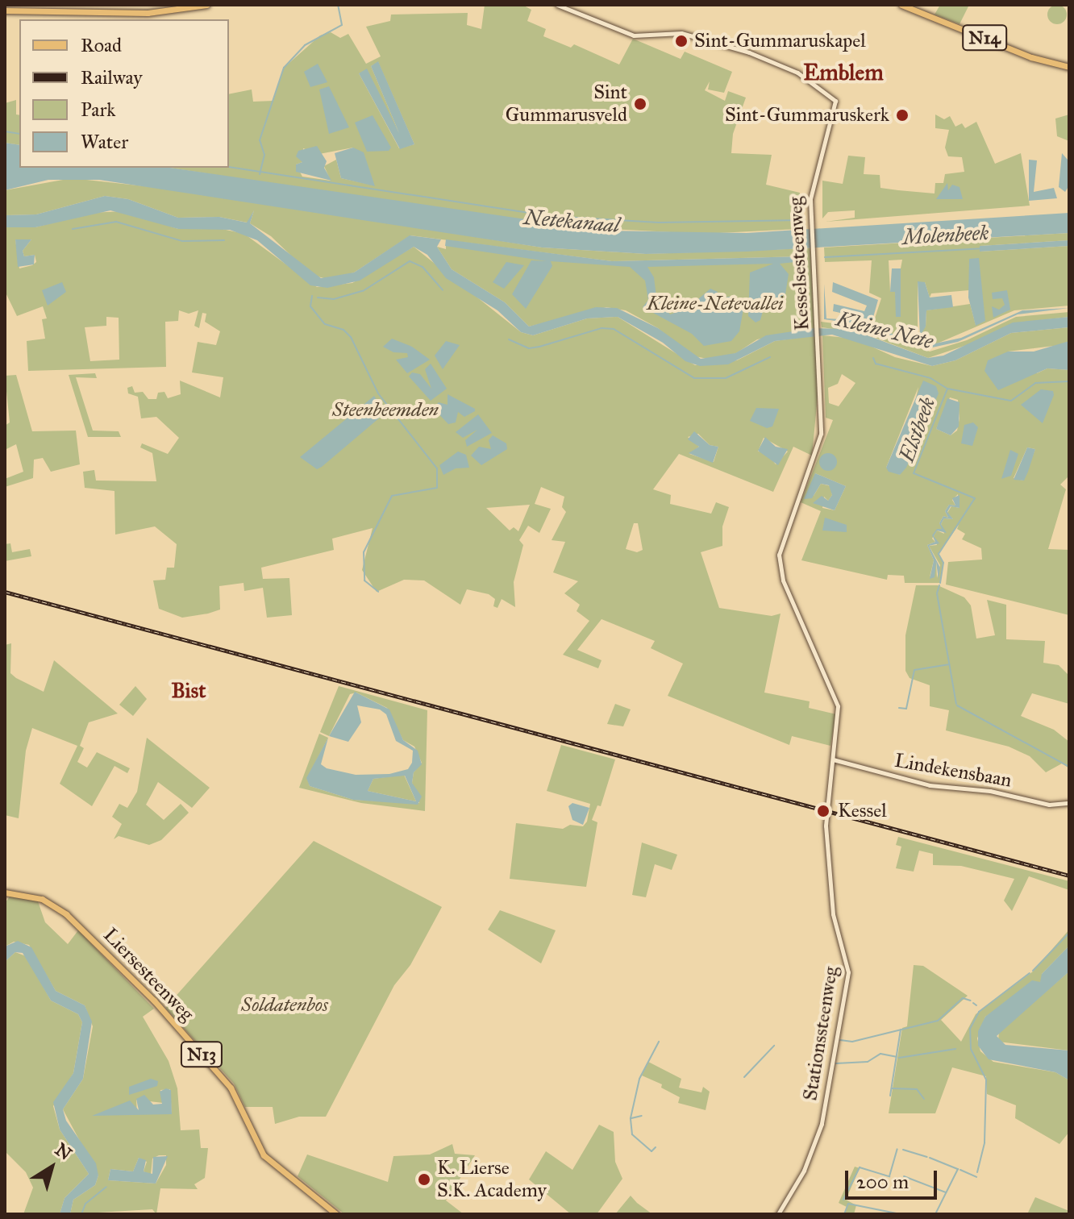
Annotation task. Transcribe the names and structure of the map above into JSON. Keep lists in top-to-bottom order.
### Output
{
  "streets": {
    "main road": ["N14", "Liersesteenweg", "N13"],
    "street": ["Kesselsesteenweg", "Lindekensbaan", "Stationssteenweg"]
  },
  "crossings": [
    ["Kesselsesteenweg", "Lindekensbaan"],
    ["Kesselsesteenweg", "Stationssteenweg"],
    ["Lindekensbaan", "Stationssteenweg"]
  ],
  "districts": ["Emblem", "Bist"],
  "water": [
    "Netekanaal",
    "Molenbeek",
    "Kleine Nete",
    "Elstbeek"
  ],
  "parks": ["Kleine-Netevallei", "Steenbeemden", "Soldatenbos"],
  "places": [
    "Sint-Gummaruskapel",
    "Sint Gummarusveld",
    "Sint-Gummaruskerk",
    "Kessel",
    "K. Lierse S.K. Academy"
  ],
  "legend": [
    "Road",
    "Railway",
    "Park",
    "Water"
  ],
  "scale_bar": "200 m",
  "north": "top right"
}
